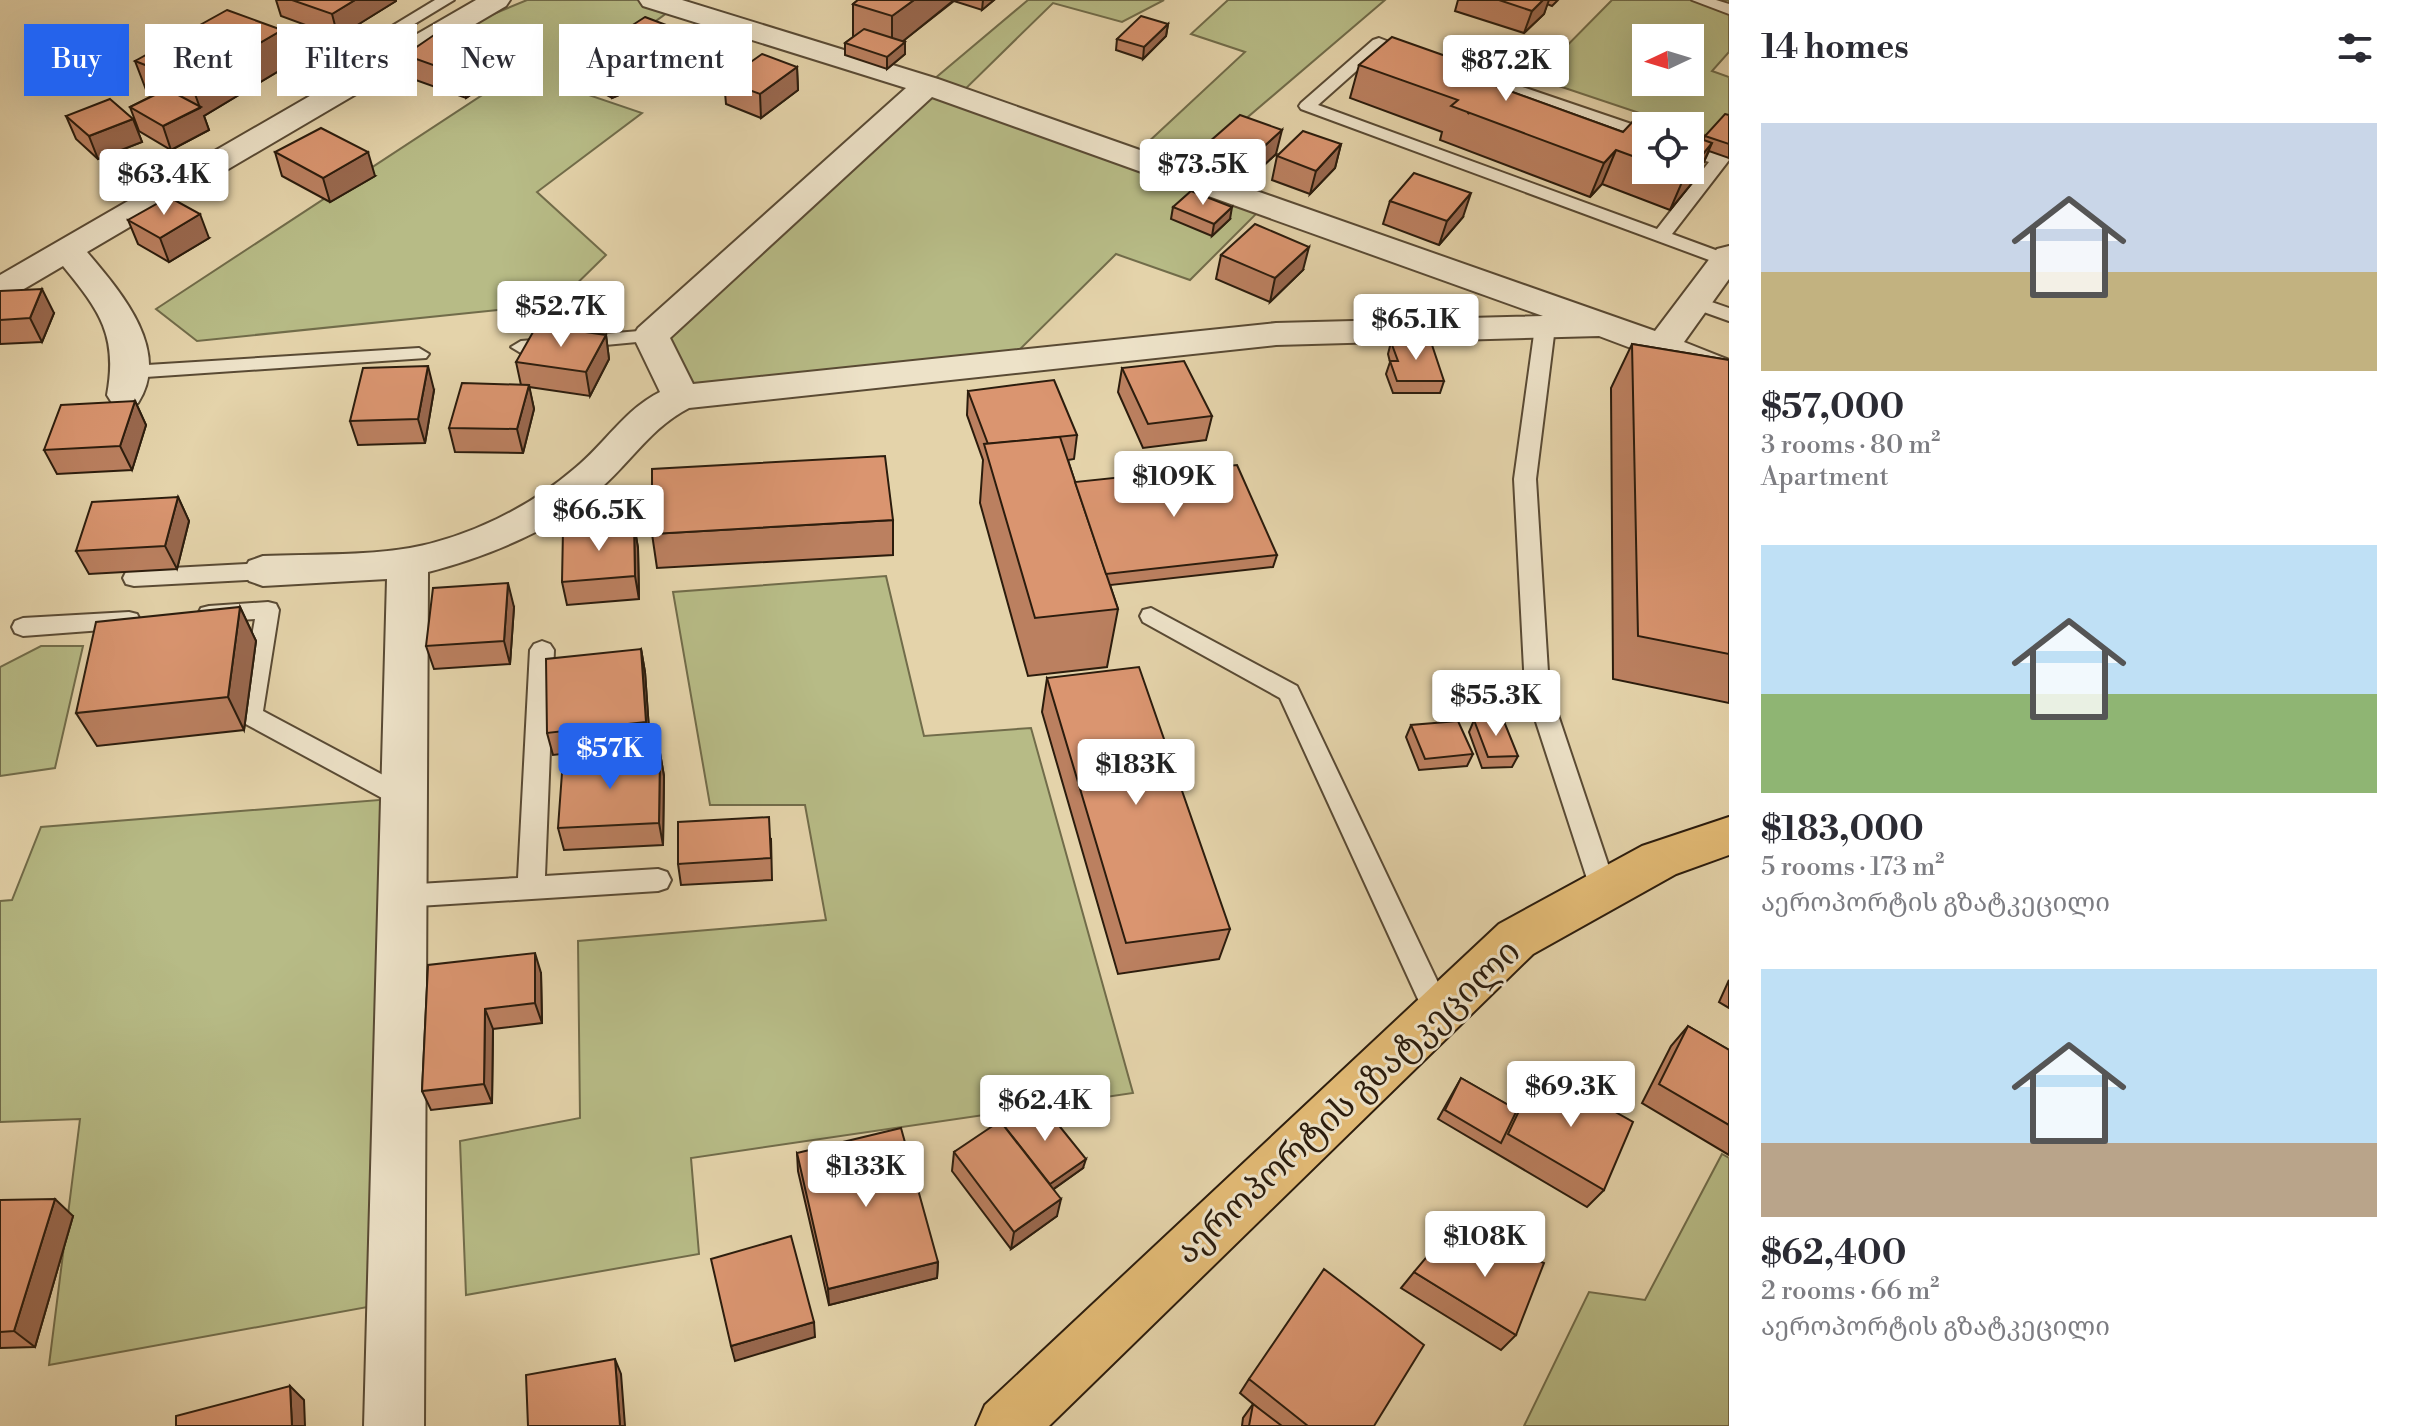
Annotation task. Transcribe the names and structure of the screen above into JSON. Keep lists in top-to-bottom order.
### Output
{
  "streets": {
    "highway": ["აეროპორტის გზატკეცილი"]
  },
  "north": "left",
  "page": {
    "heading": "14 homes",
    "chip": [
      "Buy",
      "Rent",
      "Filters",
      "New",
      "Apartment"
    ],
    "price": [
      "$87.2K",
      "$73.5K",
      "$63.4K",
      "$52.7K",
      "$65.1K",
      "$109K",
      "$66.5K",
      "$55.3K",
      "$57K",
      "$183K",
      "$69.3K",
      "$62.4K",
      "$133K",
      "$108K"
    ],
    "list": [
      {
        "name": "$57,000",
        "note": "3 rooms · 80 m² · Apartment"
      },
      {
        "name": "$183,000",
        "note": "5 rooms · 173 m² · აეროპორტის გზატკეცილი"
      },
      {
        "name": "$62,400",
        "note": "2 rooms · 66 m² · აეროპორტის გზატკეცილი"
      }
    ]
  }
}
